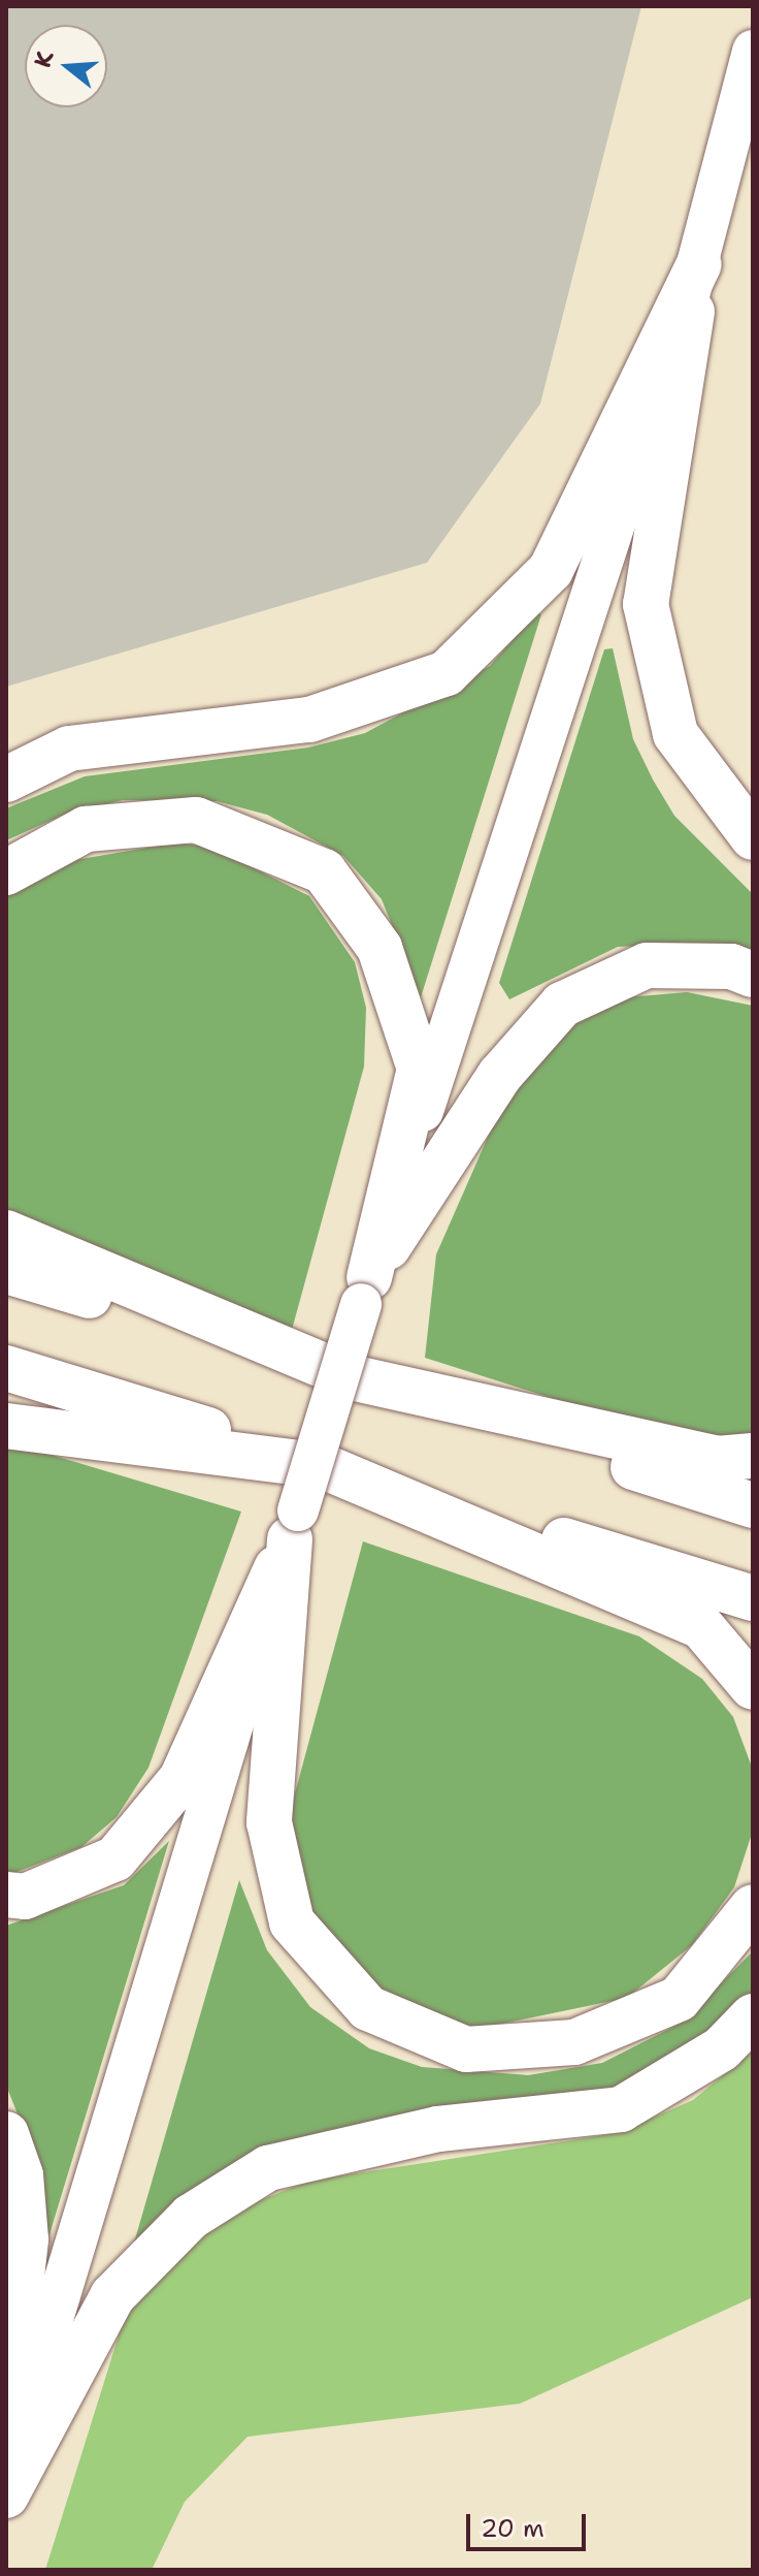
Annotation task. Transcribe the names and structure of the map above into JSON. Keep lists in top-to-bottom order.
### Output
{
  "scale_bar": "20 m",
  "north": "left"
}
